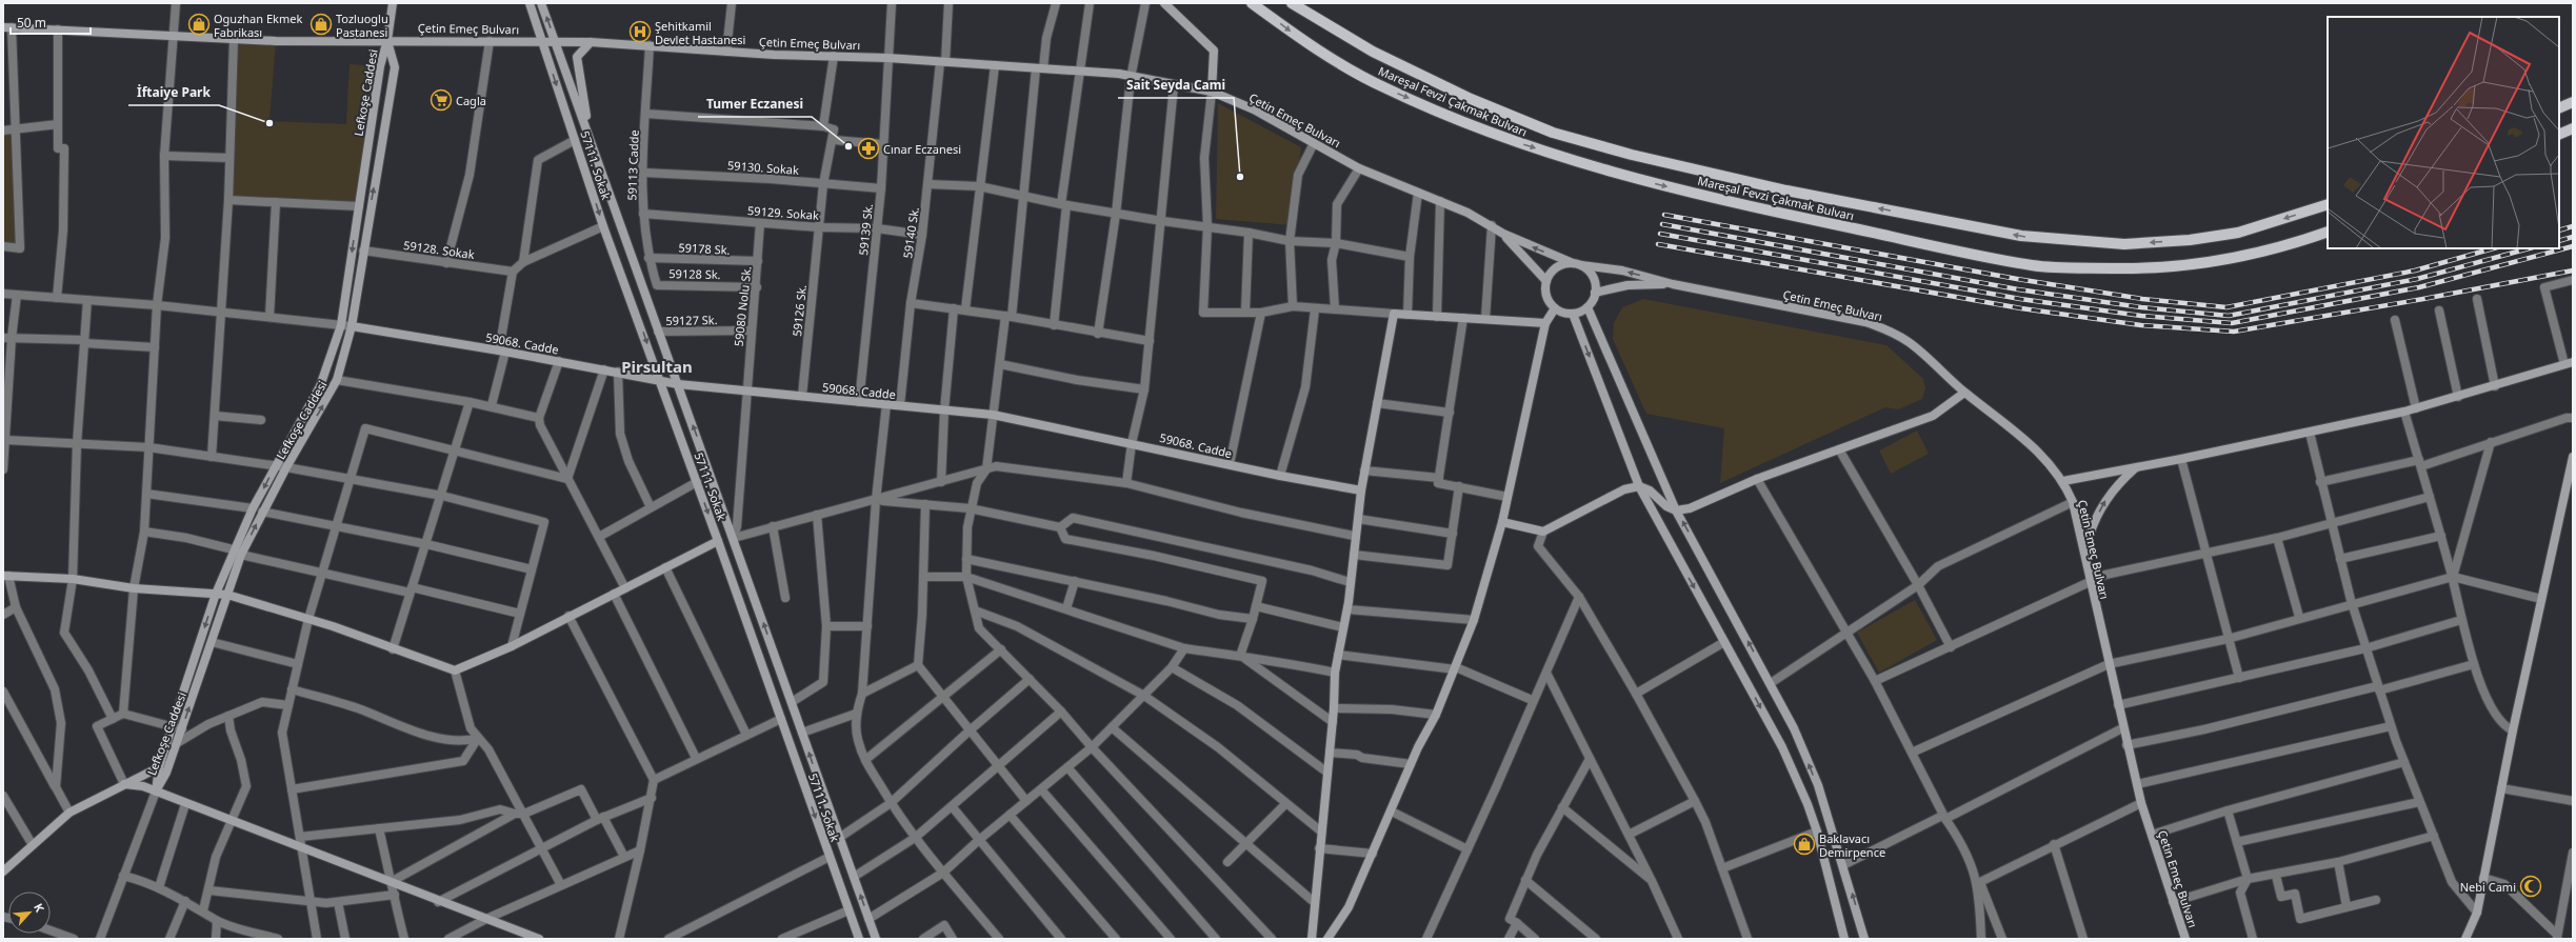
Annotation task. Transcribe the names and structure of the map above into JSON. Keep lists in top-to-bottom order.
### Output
{
  "streets": {
    "main road": [
      "Çetin Emeç Bulvarı",
      "Lefkoşe Caddesi",
      "Mareşal Fevzi Çakmak Bulvarı",
      "57111. Sokak",
      "59068. Cadde"
    ],
    "street": [
      "59113 Cadde",
      "59130. Sokak",
      "59129. Sokak",
      "59139 Sk.",
      "59140 Sk.",
      "59178 Sk.",
      "59128. Sokak",
      "59128 Sk.",
      "59080 Nolu Sk.",
      "59126 Sk.",
      "59127 Sk."
    ]
  },
  "crossings": [
    ["Çetin Emeç Bulvarı", "Lefkoşe Caddesi"],
    ["Çetin Emeç Bulvarı", "57111. Sokak"],
    ["Çetin Emeç Bulvarı", "59113 Cadde"],
    ["Çetin Emeç Bulvarı", "59139 Sk."],
    ["Çetin Emeç Bulvarı", "59140 Sk."],
    ["Lefkoşe Caddesi", "59128. Sokak"],
    ["Lefkoşe Caddesi", "59068. Cadde"],
    ["57111. Sokak", "59068. Cadde"],
    ["59113 Cadde", "59130. Sokak"],
    ["59113 Cadde", "59129. Sokak"],
    ["59113 Cadde", "59178 Sk."],
    ["59113 Cadde", "59128 Sk."],
    ["59130. Sokak", "59139 Sk."],
    ["59130. Sokak", "59126 Sk."],
    ["59129. Sokak", "59139 Sk."],
    ["59129. Sokak", "59140 Sk."],
    ["59129. Sokak", "59080 Nolu Sk."],
    ["59129. Sokak", "59126 Sk."],
    ["59139 Sk.", "59068. Cadde"],
    ["59140 Sk.", "59068. Cadde"],
    ["59178 Sk.", "59080 Nolu Sk."],
    ["59128 Sk.", "59080 Nolu Sk."],
    ["59080 Nolu Sk.", "59127 Sk."],
    ["59080 Nolu Sk.", "59068. Cadde"],
    ["59126 Sk.", "59068. Cadde"]
  ],
  "districts": ["Pirsultan"],
  "places": {
    "shop": ["Oguzhan Ekmek Fabrikası", "Tozluoglu Pastanesi", "Baklavacı Demirpence"],
    "hospital": ["Şehitkamil Devlet Hastanesi"],
    "supermarket": ["Cagla"],
    "other": ["İftaiye Park", "Tumer Eczanesi", "Sait Seyda Cami"],
    "pharmacy": ["Cınar Eczanesi"],
    "mosque": ["Nebi Cami"]
  },
  "scale_bar": "50 m",
  "north": "top right"
}
